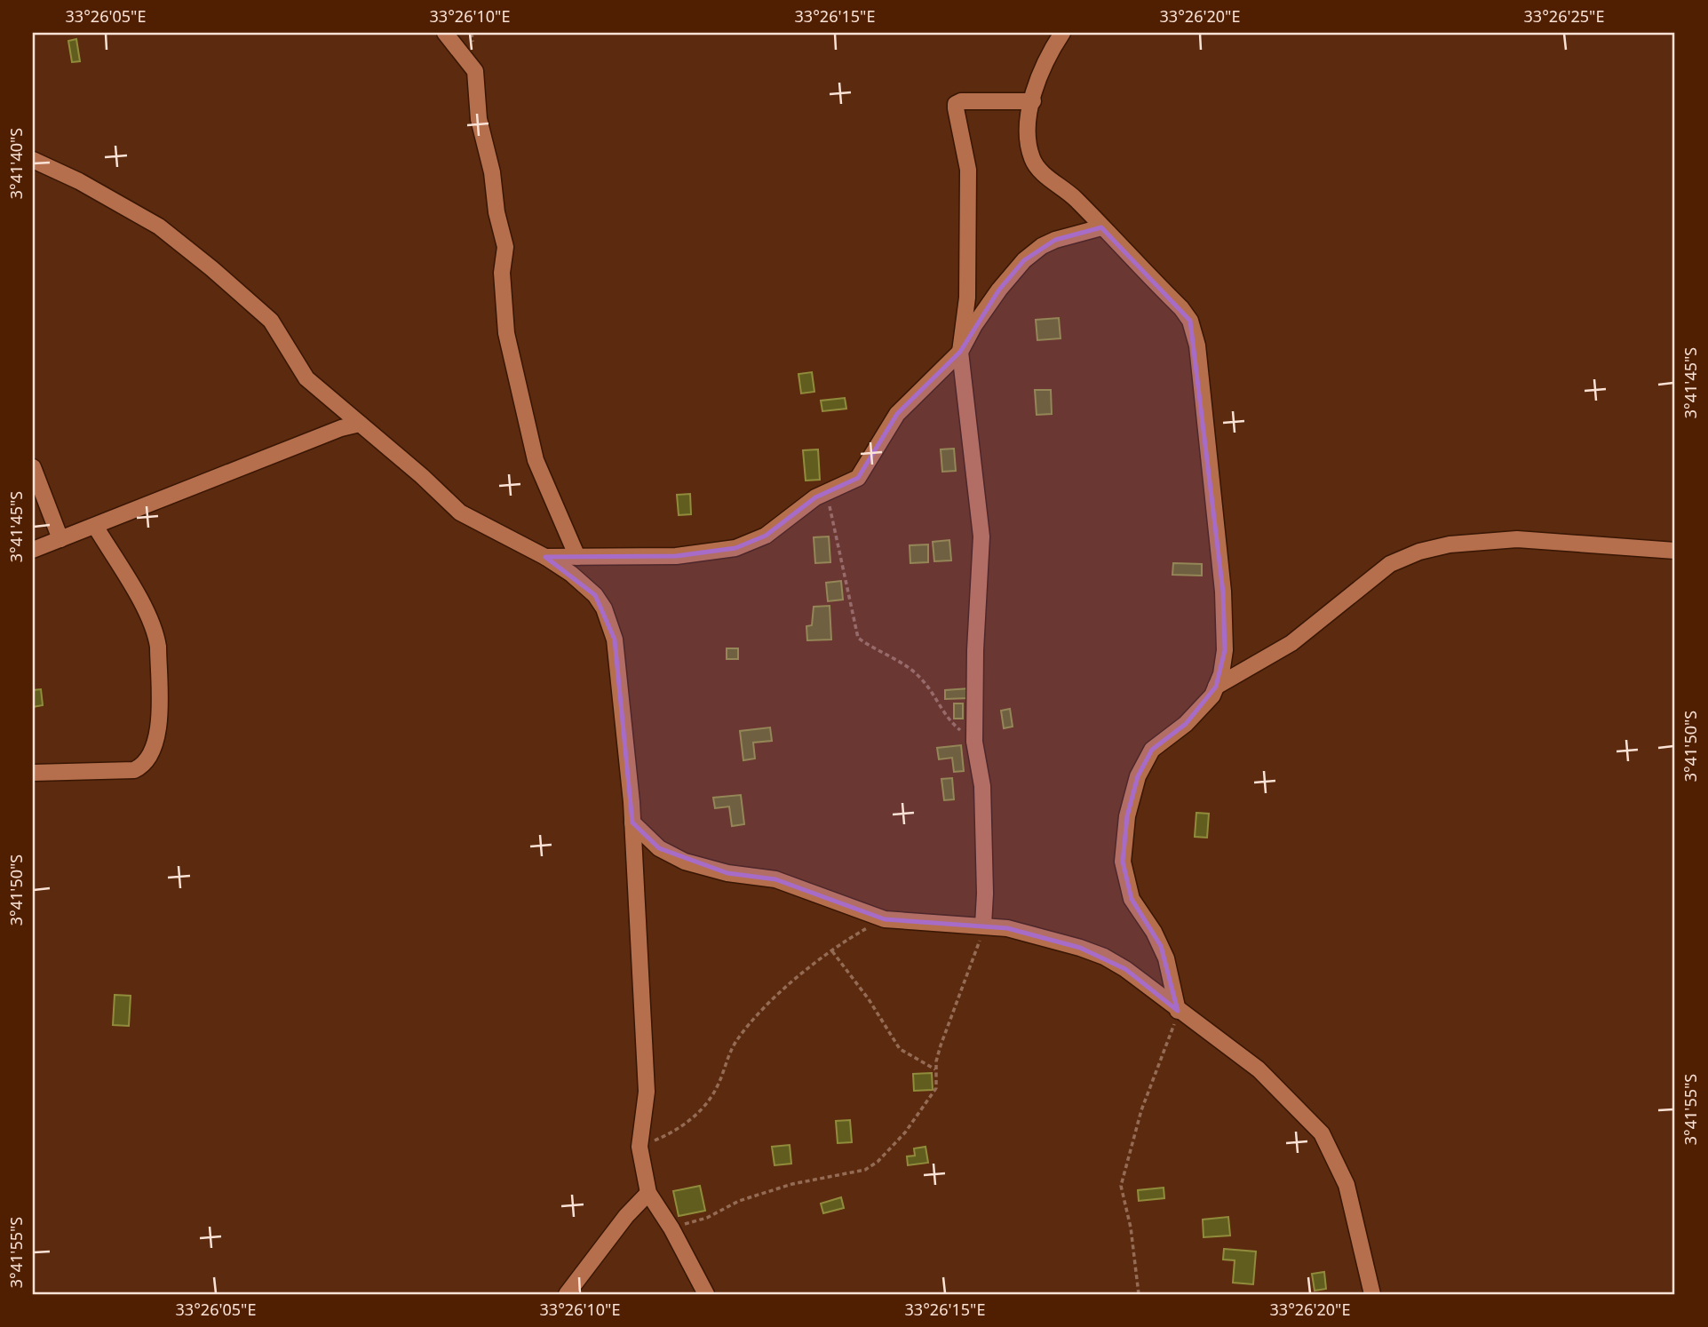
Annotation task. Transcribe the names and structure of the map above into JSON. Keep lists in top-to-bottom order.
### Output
{
  "coordinates": [
    "33°26'05\"E",
    "33°26'10\"E",
    "33°26'15\"E",
    "33°26'20\"E",
    "33°26'25\"E",
    "3°41'40\"S",
    "3°41'45\"S",
    "3°41'50\"S",
    "3°41'55\"S"
  ]
}
